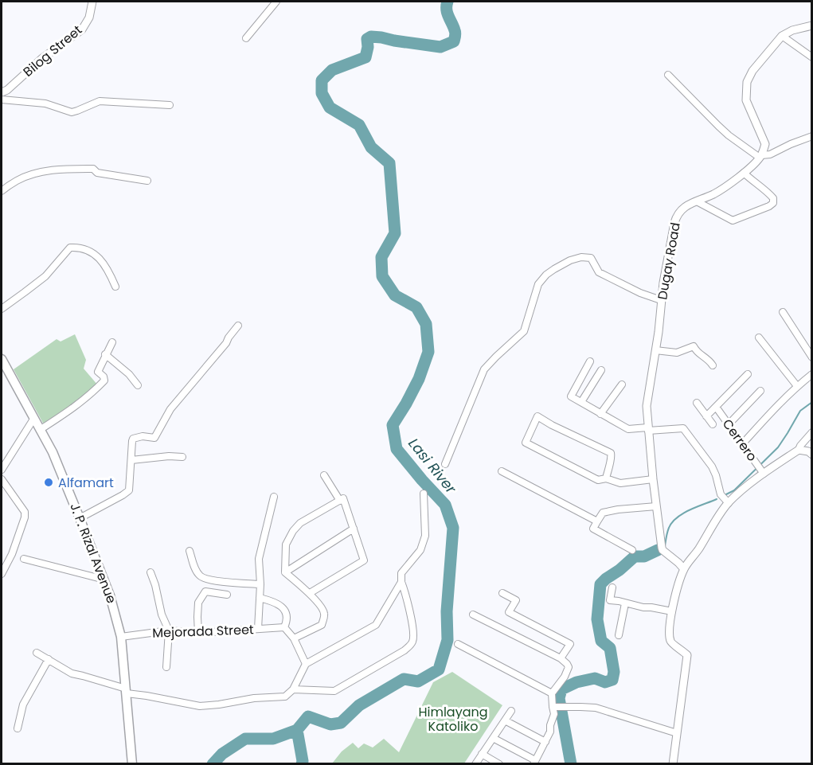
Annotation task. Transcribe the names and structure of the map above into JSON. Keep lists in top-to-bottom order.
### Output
{
  "streets": {
    "main road": ["J. P. Rizal Avenue"],
    "street": [
      "Bilog Street",
      "Dugay Road",
      "Cerrero",
      "Mejorada Street"
    ]
  },
  "crossings": [
    ["J. P. Rizal Avenue", "Mejorada Street"]
  ],
  "water": ["Lasi River"],
  "parks": ["Himlayang Katoliko"],
  "places": ["Alfamart"]
}
